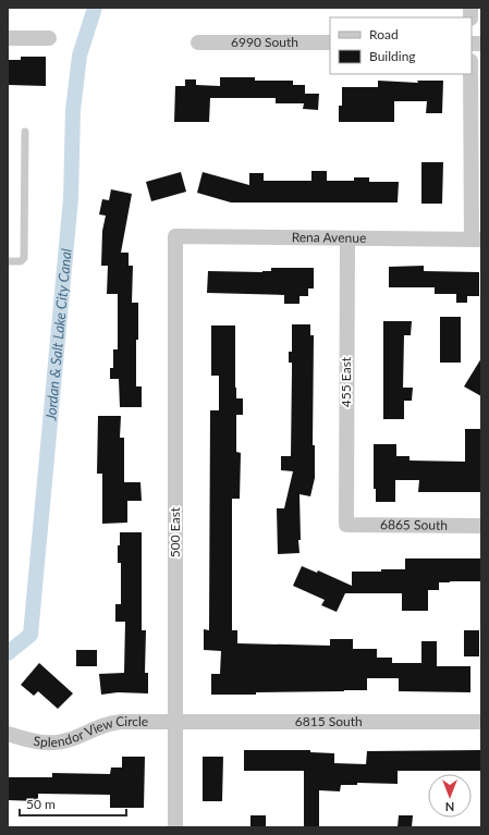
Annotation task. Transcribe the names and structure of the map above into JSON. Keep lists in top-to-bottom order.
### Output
{
  "streets": {
    "street": [
      "6990 South",
      "Rena Avenue",
      "455 East",
      "6865 South",
      "500 East",
      "6815 South",
      "Splendor View Circle"
    ]
  },
  "crossings": [
    ["Rena Avenue", "455 East"],
    ["Rena Avenue", "500 East"],
    ["455 East", "6865 South"],
    ["500 East", "6815 South"],
    ["500 East", "Splendor View Circle"],
    ["6815 South", "Splendor View Circle"]
  ],
  "water": ["Jordan & Salt Lake City Canal"],
  "legend": ["Road", "Building"],
  "scale_bar": "50 m",
  "north": "bottom"
}
